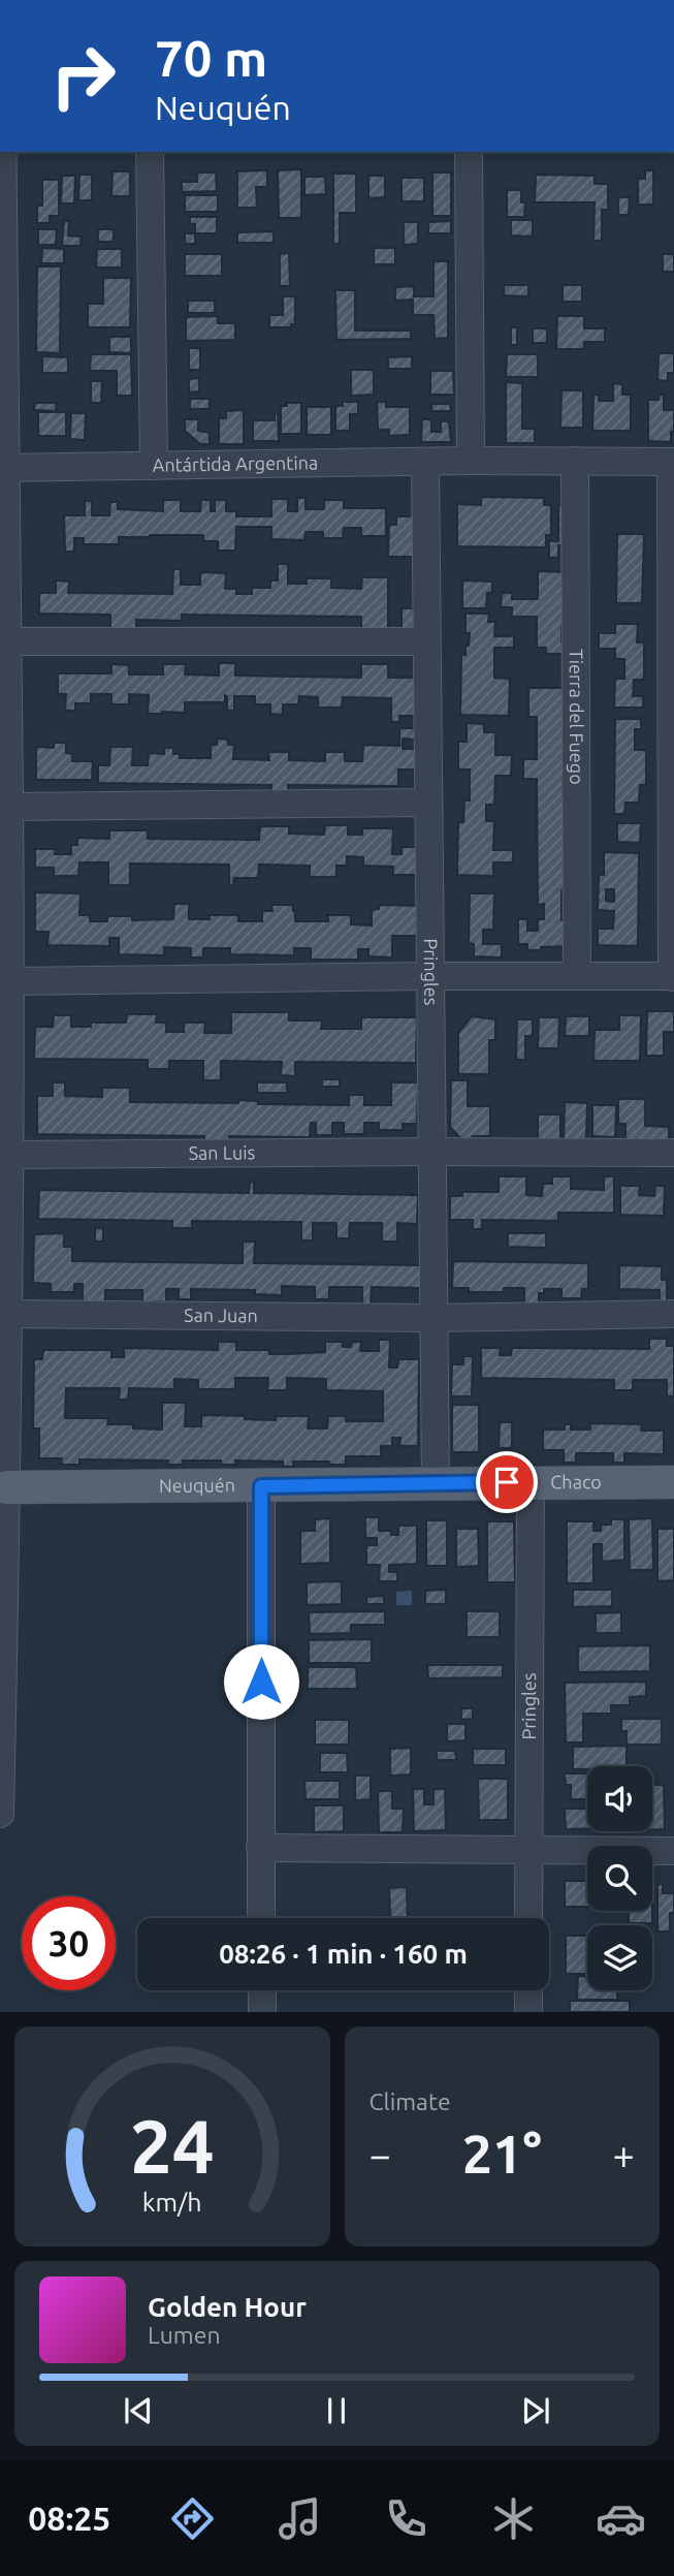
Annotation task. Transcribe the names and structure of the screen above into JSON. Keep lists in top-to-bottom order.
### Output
{
  "streets": {
    "main road": ["Chaco", "Neuquén"],
    "street": [
      "Antártida Argentina",
      "Tierra del Fuego",
      "Pringles",
      "San Luis",
      "San Juan"
    ]
  },
  "crossings": [
    ["Antártida Argentina", "Tierra del Fuego"],
    ["Antártida Argentina", "Pringles"],
    ["Pringles", "San Luis"],
    ["Pringles", "San Juan"],
    ["Pringles", "Chaco"],
    ["Pringles", "Neuquén"],
    ["Chaco", "Neuquén"]
  ],
  "page": {
    "turn": ["70 m", "Neuquén"],
    "limit": "30",
    "trip": "08:26 · 1 min · 160 m",
    "tile": "Climate",
    "heat": ["−", "21°", "+"],
    "song": ["Golden Hour", "Lumen"],
    "tabs": "08:25",
    "gauge": ["24", "km/h"]
  }
}
